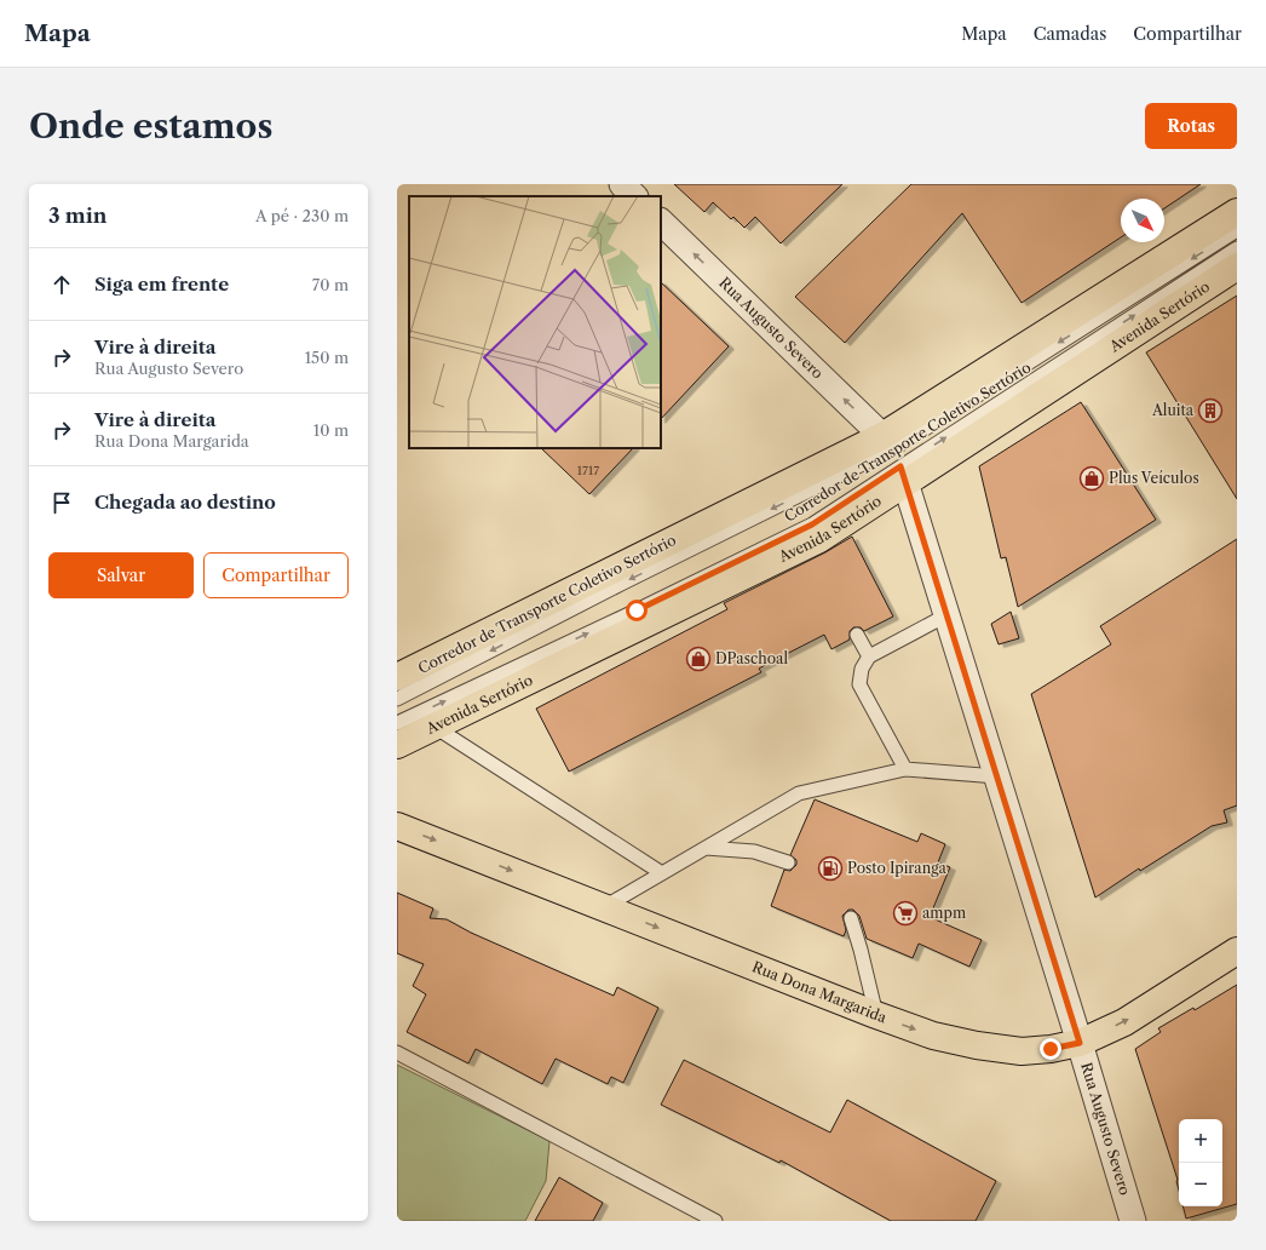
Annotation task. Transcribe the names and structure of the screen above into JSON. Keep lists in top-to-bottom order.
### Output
{
  "streets": {
    "main road": ["Avenida Sertório", "Rua Dona Margarida"],
    "street": ["Rua Augusto Severo"],
    "lane": ["Corredor de Transporte Coletivo Sertório"]
  },
  "crossings": [
    ["Avenida Sertório", "Rua Augusto Severo"],
    ["Avenida Sertório", "Corredor de Transporte Coletivo Sertório"],
    ["Rua Augusto Severo", "Corredor de Transporte Coletivo Sertório"],
    ["Rua Augusto Severo", "Rua Dona Margarida"]
  ],
  "one_way": ["Rua Dona Margarida"],
  "places": {
    "building": ["Aluita"],
    "shop": ["Plus Veículos", "DPaschoal"],
    "fuel station": ["Posto Ipiranga"],
    "supermarket": ["ampm"]
  },
  "house_numbers": ["1717"],
  "north": "bottom right",
  "page": {
    "header": "Mapa",
    "nav": ["Mapa", "Camadas", "Compartilhar"],
    "buttons": [
      "Rotas",
      ["Salvar", "Compartilhar"]
    ],
    "title": "Onde estamos",
    "heading": ["3 min", "A pé · 230 m"],
    "list": [
      ["Siga em frente", "70 m"],
      ["Vire à direita", "Rua Augusto Severo", "150 m"],
      ["Vire à direita", "Rua Dona Margarida", "10 m"],
      "Chegada ao destino"
    ],
    "map_buttons": ["+", "−"]
  }
}
